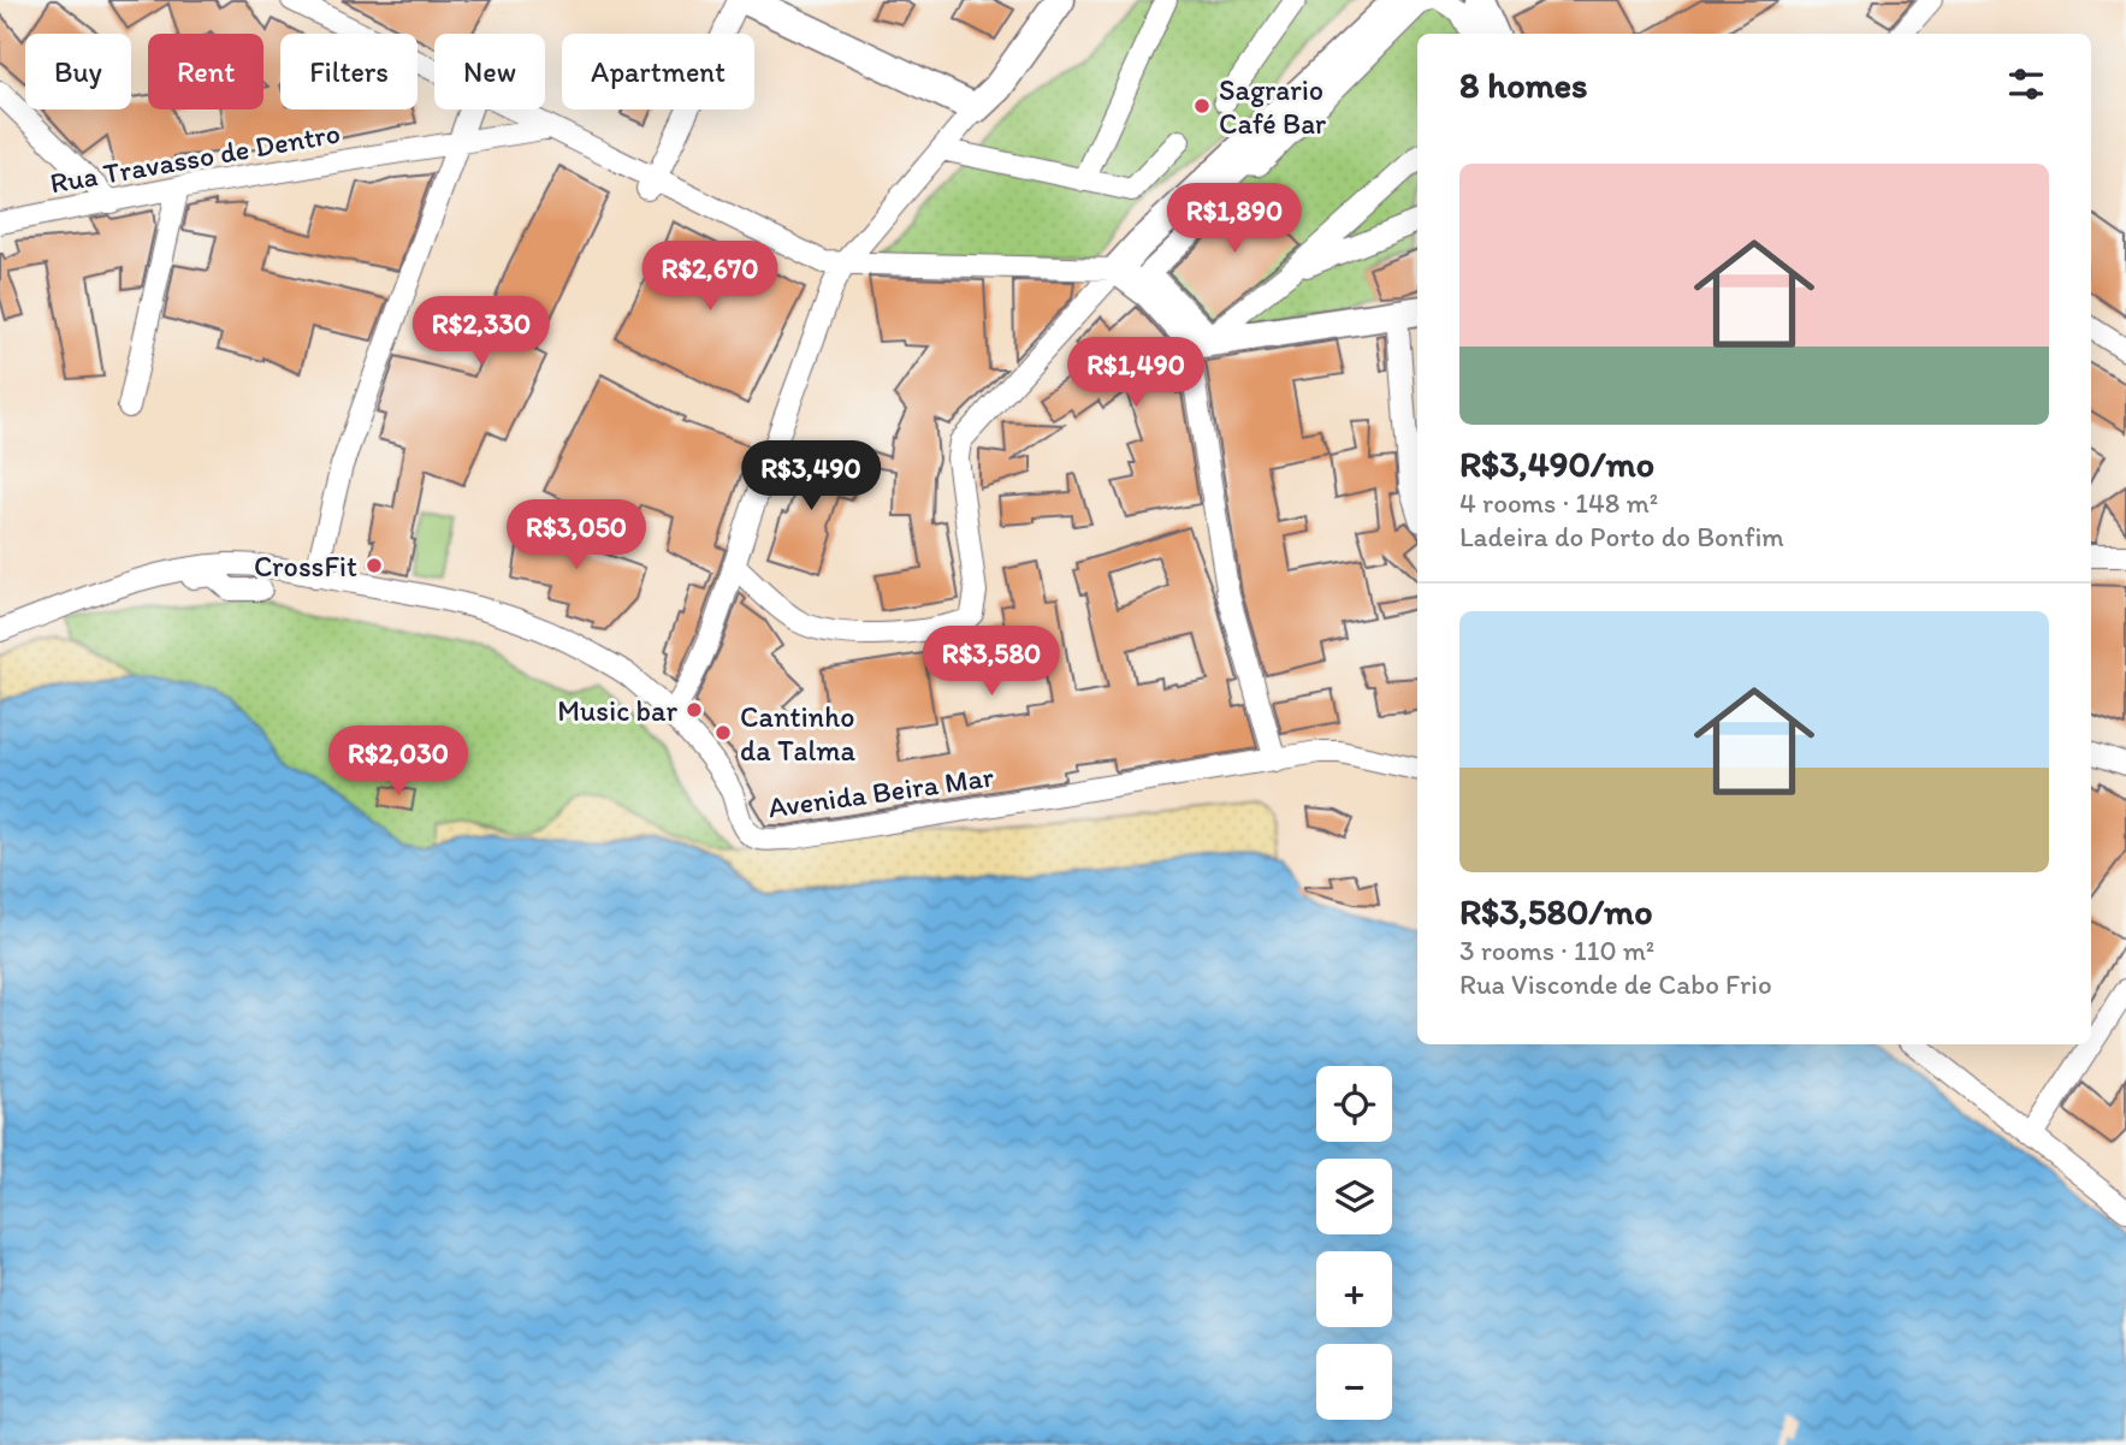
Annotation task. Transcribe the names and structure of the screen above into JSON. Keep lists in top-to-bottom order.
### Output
{
  "streets": {
    "street": ["Rua Travasso de Dentro", "Avenida Beira Mar"]
  },
  "places": [
    "Sagrario Café Bar",
    "CrossFit",
    "Music bar",
    "Cantinho da Talma"
  ],
  "page": {
    "chip": [
      "Buy",
      "Rent",
      "Filters",
      "New",
      "Apartment"
    ],
    "heading": "8 homes",
    "list": [
      {
        "name": "R$3,490/mo",
        "note": "4 rooms · 148 m² · Ladeira do Porto do Bonfim"
      },
      {
        "name": "R$3,580/mo",
        "note": "3 rooms · 110 m² · Rua Visconde de Cabo Frio"
      }
    ],
    "price": [
      "R$1,890",
      "R$2,670",
      "R$2,330",
      "R$1,490",
      "R$3,490",
      "R$3,050",
      "R$3,580",
      "R$2,030"
    ],
    "map_buttons": ["+", "−"]
  }
}
